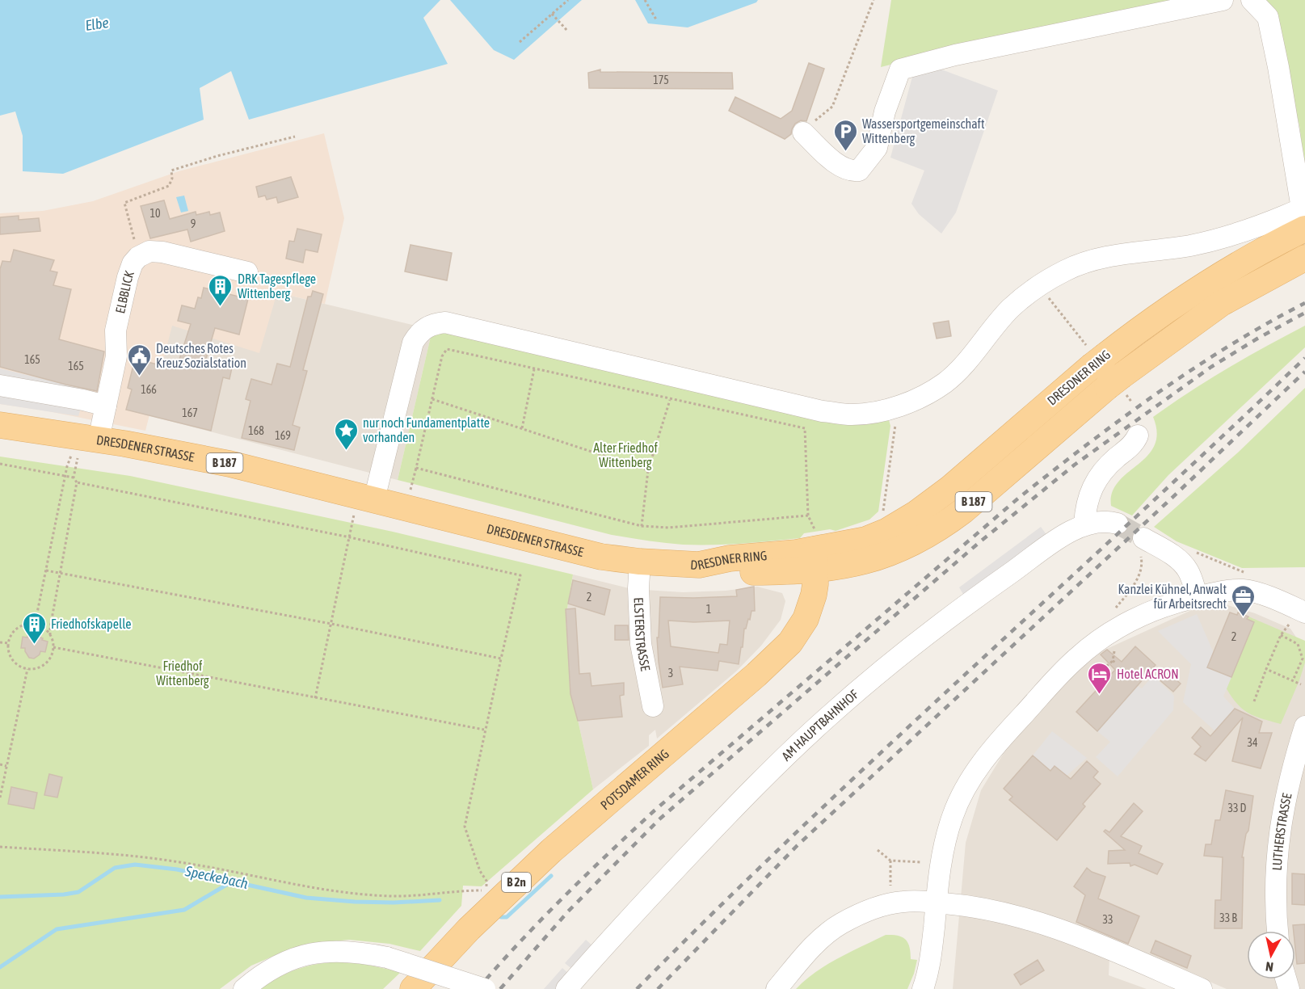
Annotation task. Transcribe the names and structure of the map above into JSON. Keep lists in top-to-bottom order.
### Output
{
  "streets": {
    "main road": [
      "DRESDNER RING",
      "DRESDENER STRASSE",
      "B 187",
      "POTSDAMER RING",
      "B 2n"
    ],
    "street": [
      "ELBBLICK",
      "ELSTERSTRASSE",
      "AM HAUPTBAHNHOF",
      "LUTHERSTRASSE"
    ]
  },
  "crossings": [
    ["ELBBLICK", "DRESDENER STRASSE"],
    ["DRESDNER RING", "DRESDENER STRASSE"],
    ["DRESDNER RING", "POTSDAMER RING"],
    ["DRESDENER STRASSE", "ELSTERSTRASSE"]
  ],
  "water": ["Elbe", "Speckebach"],
  "parks": ["Alter Friedhof Wittenberg", "Friedhof Wittenberg"],
  "places": {
    "parking": ["Wassersportgemeinschaft Wittenberg"],
    "building": ["DRK Tagespflege Wittenberg", "Friedhofskapelle"],
    "public building": ["Deutsches Rotes Kreuz Sozialstation"],
    "place": ["nur noch Fundamentplatte vorhanden"],
    "office": ["Kanzlei Kühnel, Anwalt für Arbeitsrecht"],
    "hotel": ["Hotel ACRON"]
  },
  "house_numbers": [
    "175",
    "10",
    "9",
    "165",
    "165",
    "166",
    "167",
    "168",
    "169",
    "2",
    "1",
    "2",
    "3",
    "34",
    "33 D",
    "33 B",
    "33"
  ],
  "north": "bottom"
}
